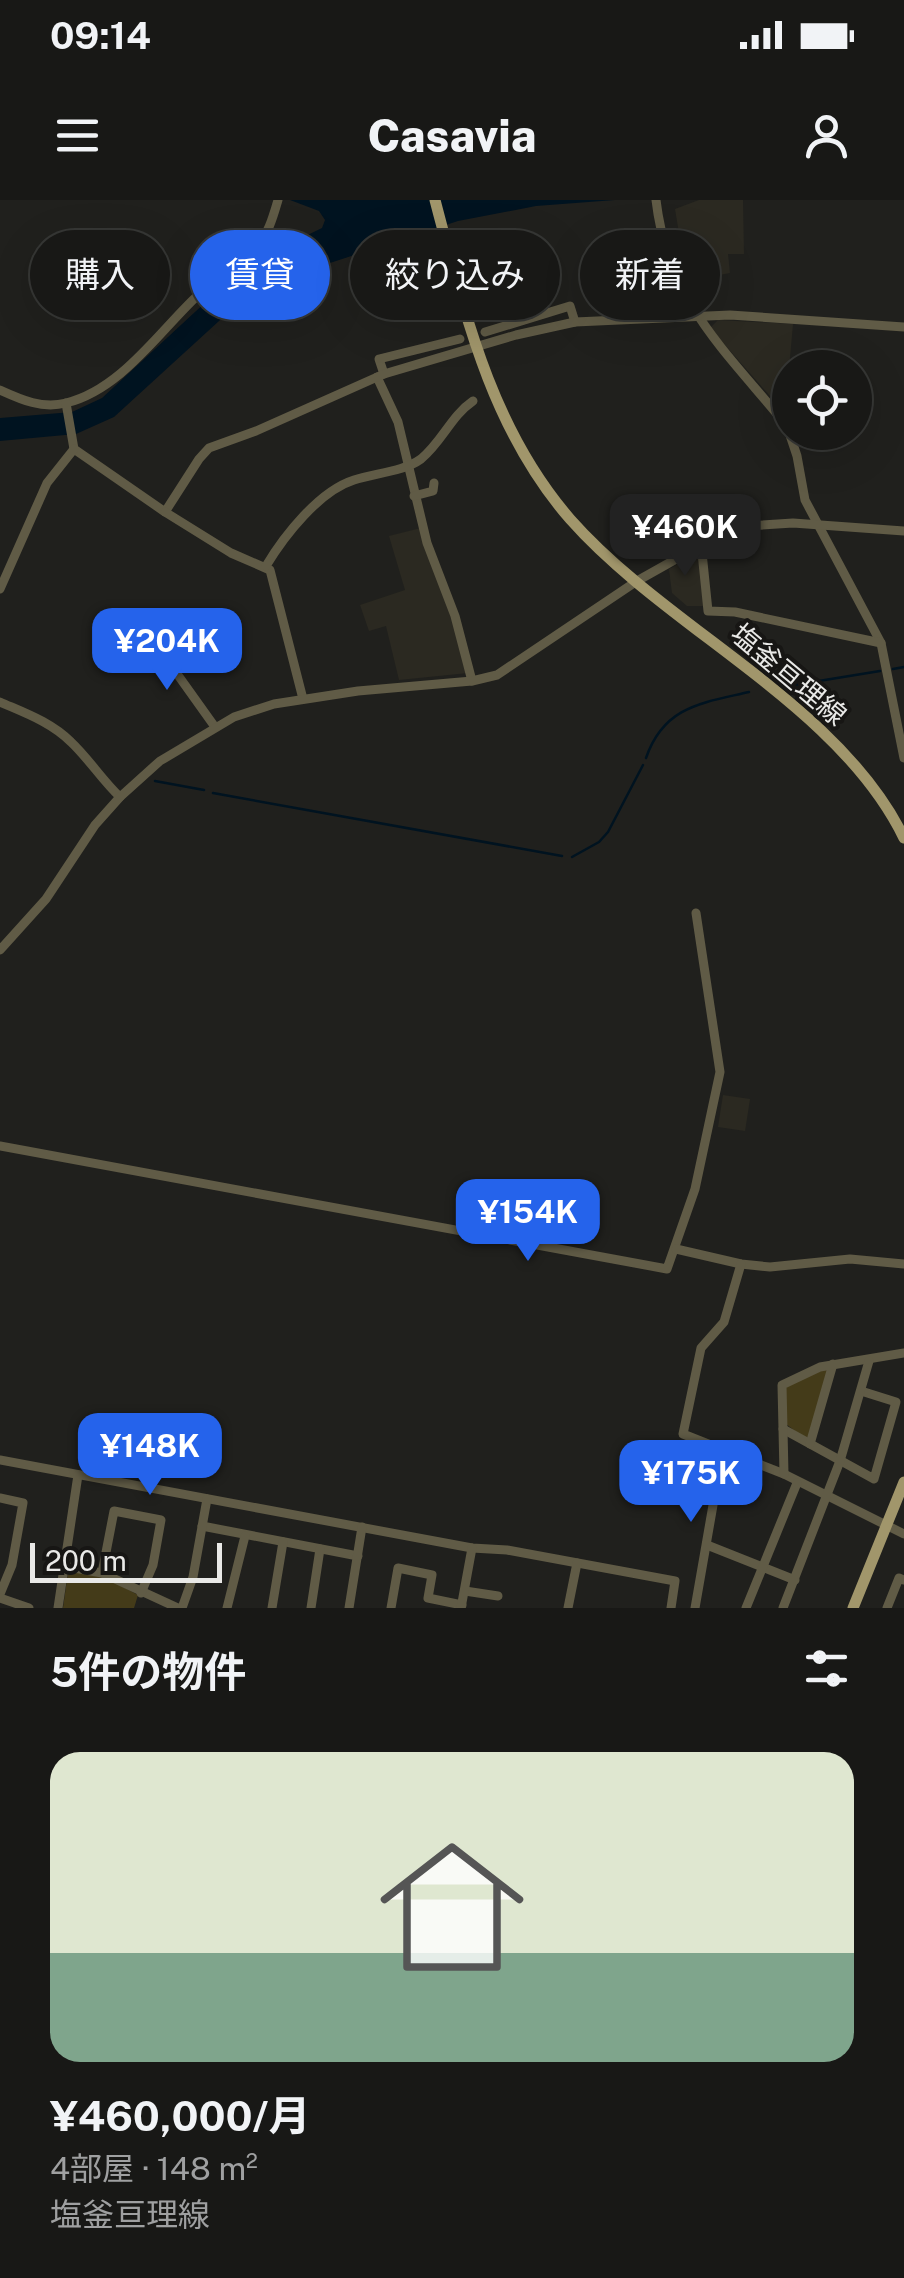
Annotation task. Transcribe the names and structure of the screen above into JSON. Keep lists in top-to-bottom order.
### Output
{
  "streets": {
    "main road": ["塩釜亘理線"]
  },
  "scale_bar": "200 m",
  "page": {
    "status": "09:14",
    "header": "Casavia",
    "chip": [
      "購入",
      "賃貸",
      "絞り込み",
      "新着"
    ],
    "price": [
      "¥460K",
      "¥204K",
      "¥154K",
      "¥148K",
      "¥175K"
    ],
    "scale": "200 m",
    "heading": "5件の物件",
    "list": [
      {
        "name": "¥460,000/月",
        "note": "4部屋 · 148 m² · 塩釜亘理線"
      }
    ]
  }
}
